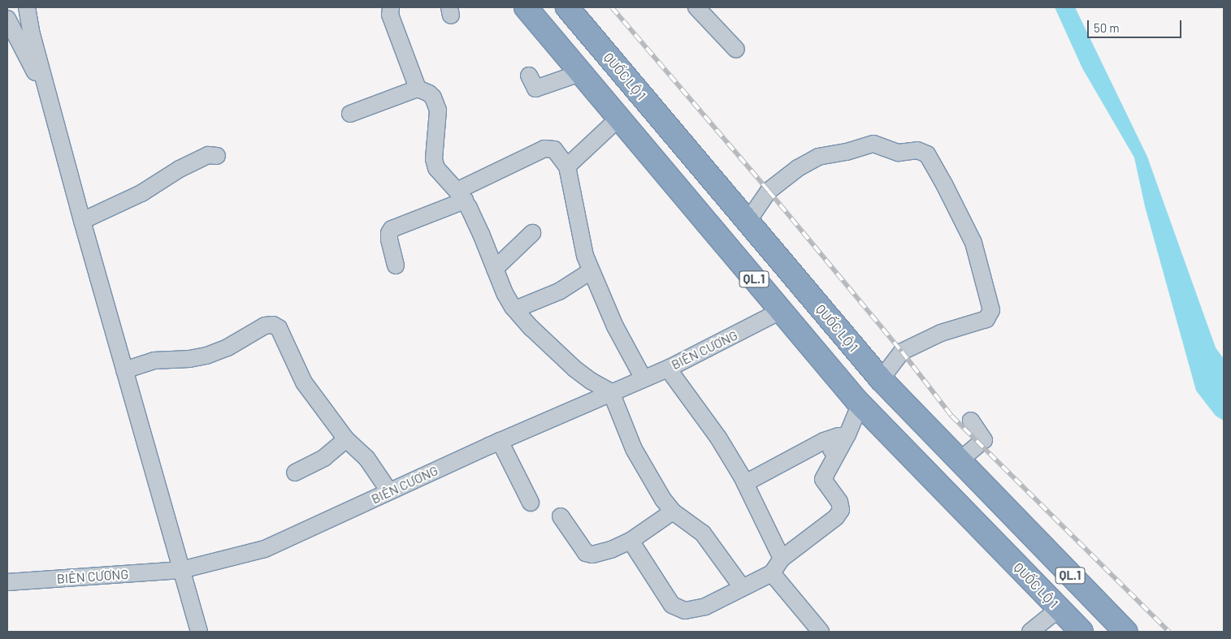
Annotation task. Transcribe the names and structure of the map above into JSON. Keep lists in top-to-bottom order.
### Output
{
  "streets": {
    "highway": ["QUỐC LỘ 1", "QL.1"],
    "street": ["BIÊN CƯƠNG"]
  },
  "crossings": [
    ["QUỐC LỘ 1", "BIÊN CƯƠNG"]
  ],
  "scale_bar": "50 m"
}
